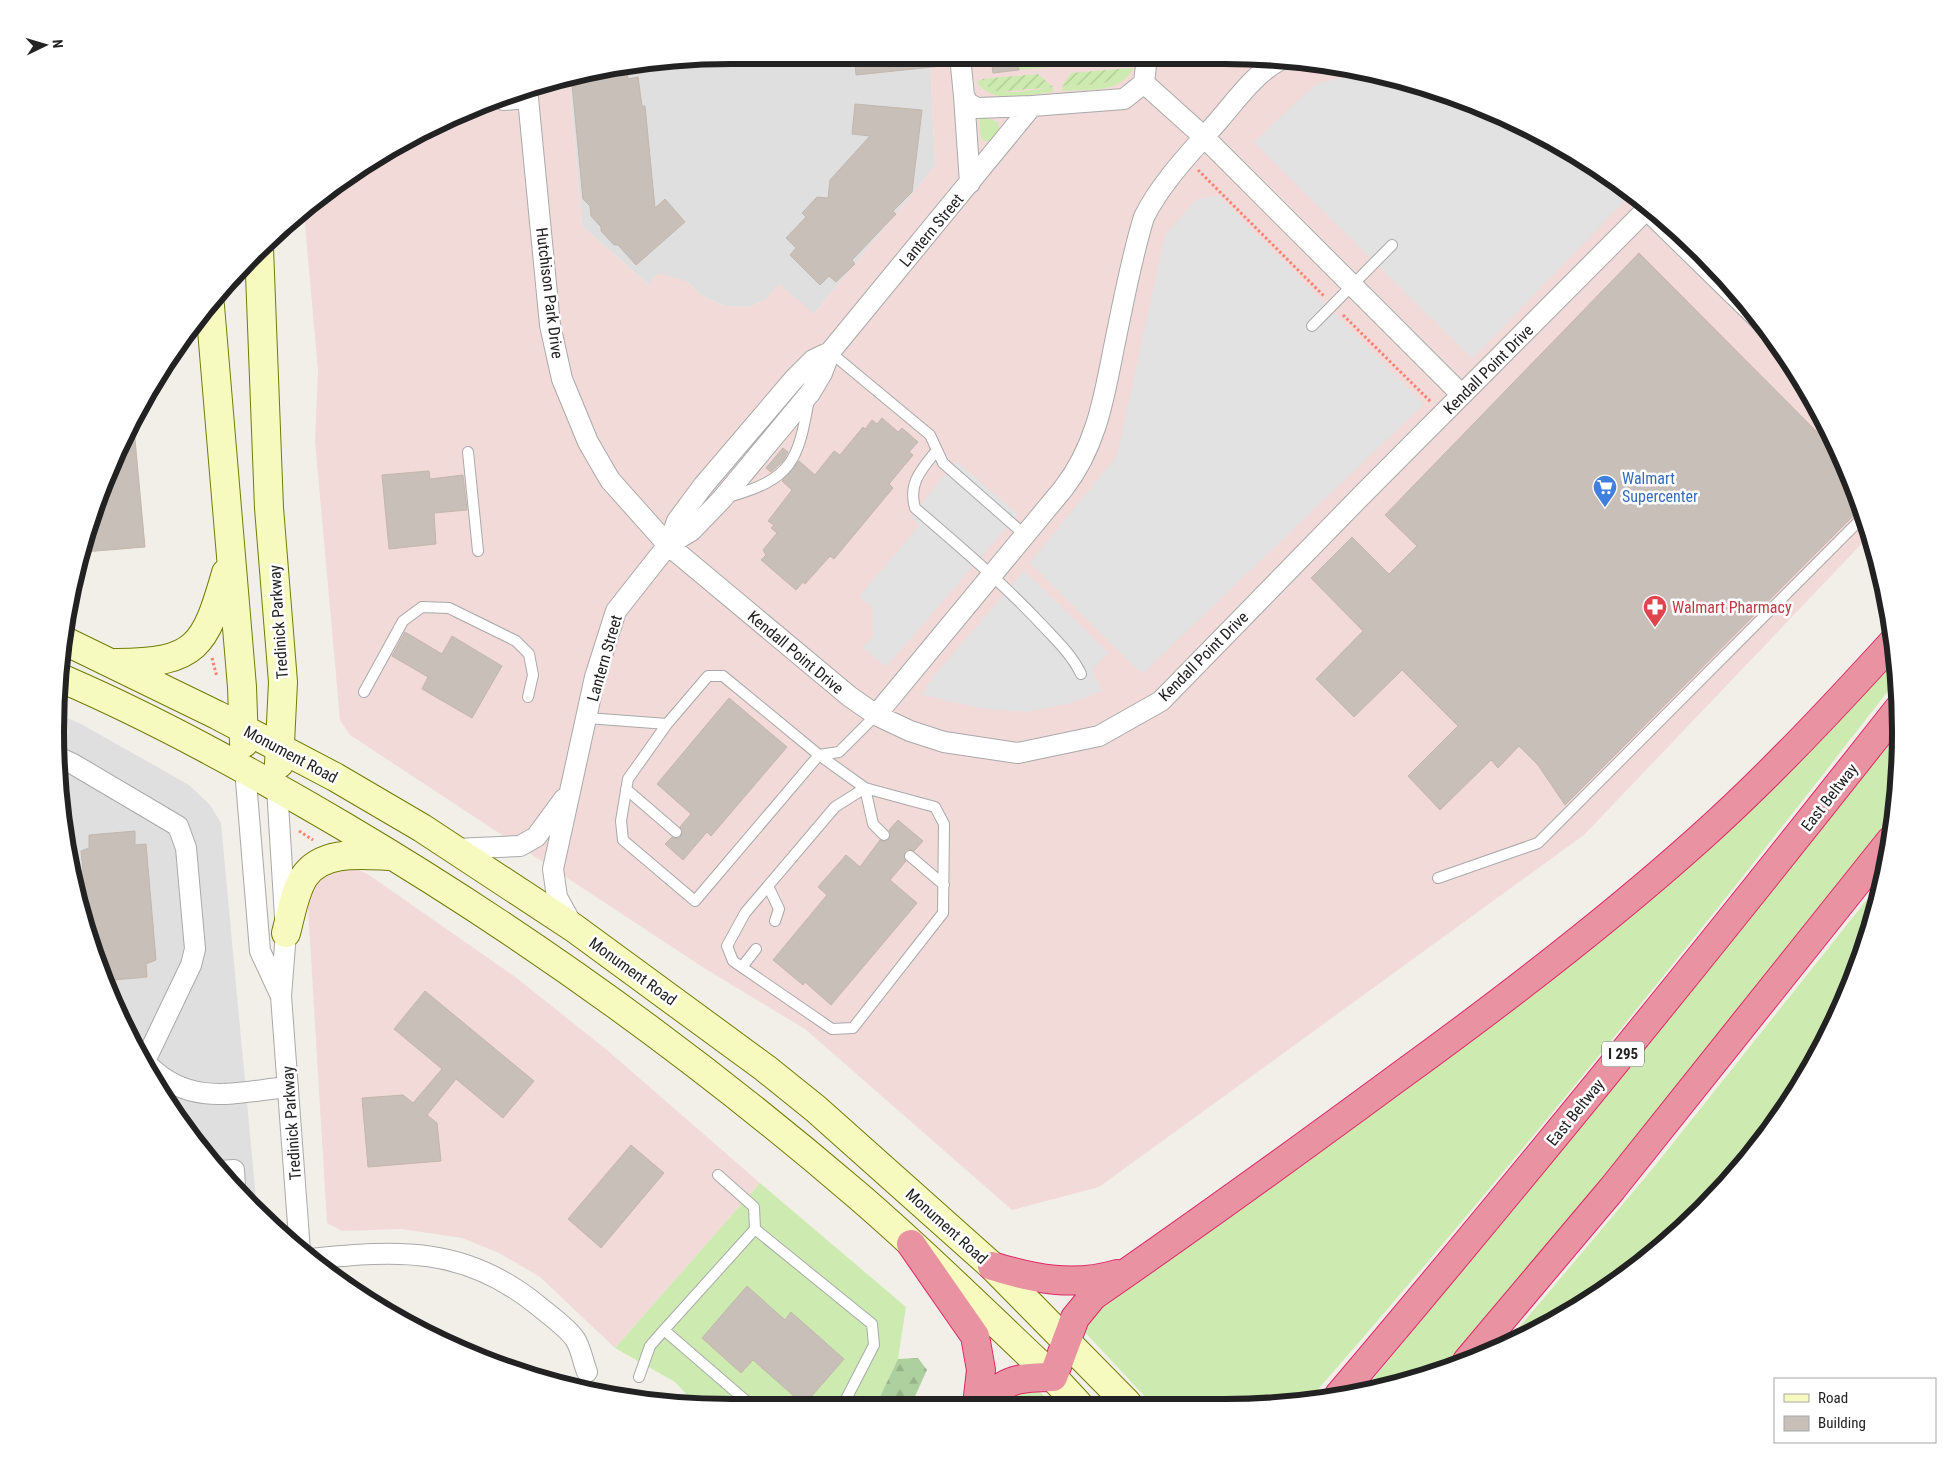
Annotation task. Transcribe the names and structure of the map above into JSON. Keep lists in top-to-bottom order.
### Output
{
  "streets": {
    "highway": ["East Beltway", "I 295"],
    "main road": ["Tredinick Parkway", "Monument Road"],
    "street": ["Lantern Street", "Hutchison Park Drive", "Kendall Point Drive"]
  },
  "crossings": [
    ["Lantern Street", "Hutchison Park Drive"],
    ["Lantern Street", "Kendall Point Drive"],
    ["Lantern Street", "Monument Road"],
    ["Hutchison Park Drive", "Kendall Point Drive"],
    ["Tredinick Parkway", "Monument Road"]
  ],
  "places": {
    "supermarket": ["Walmart Supercenter"],
    "pharmacy": ["Walmart Pharmacy"]
  },
  "legend": ["Road", "Building"],
  "north": "right"
}
